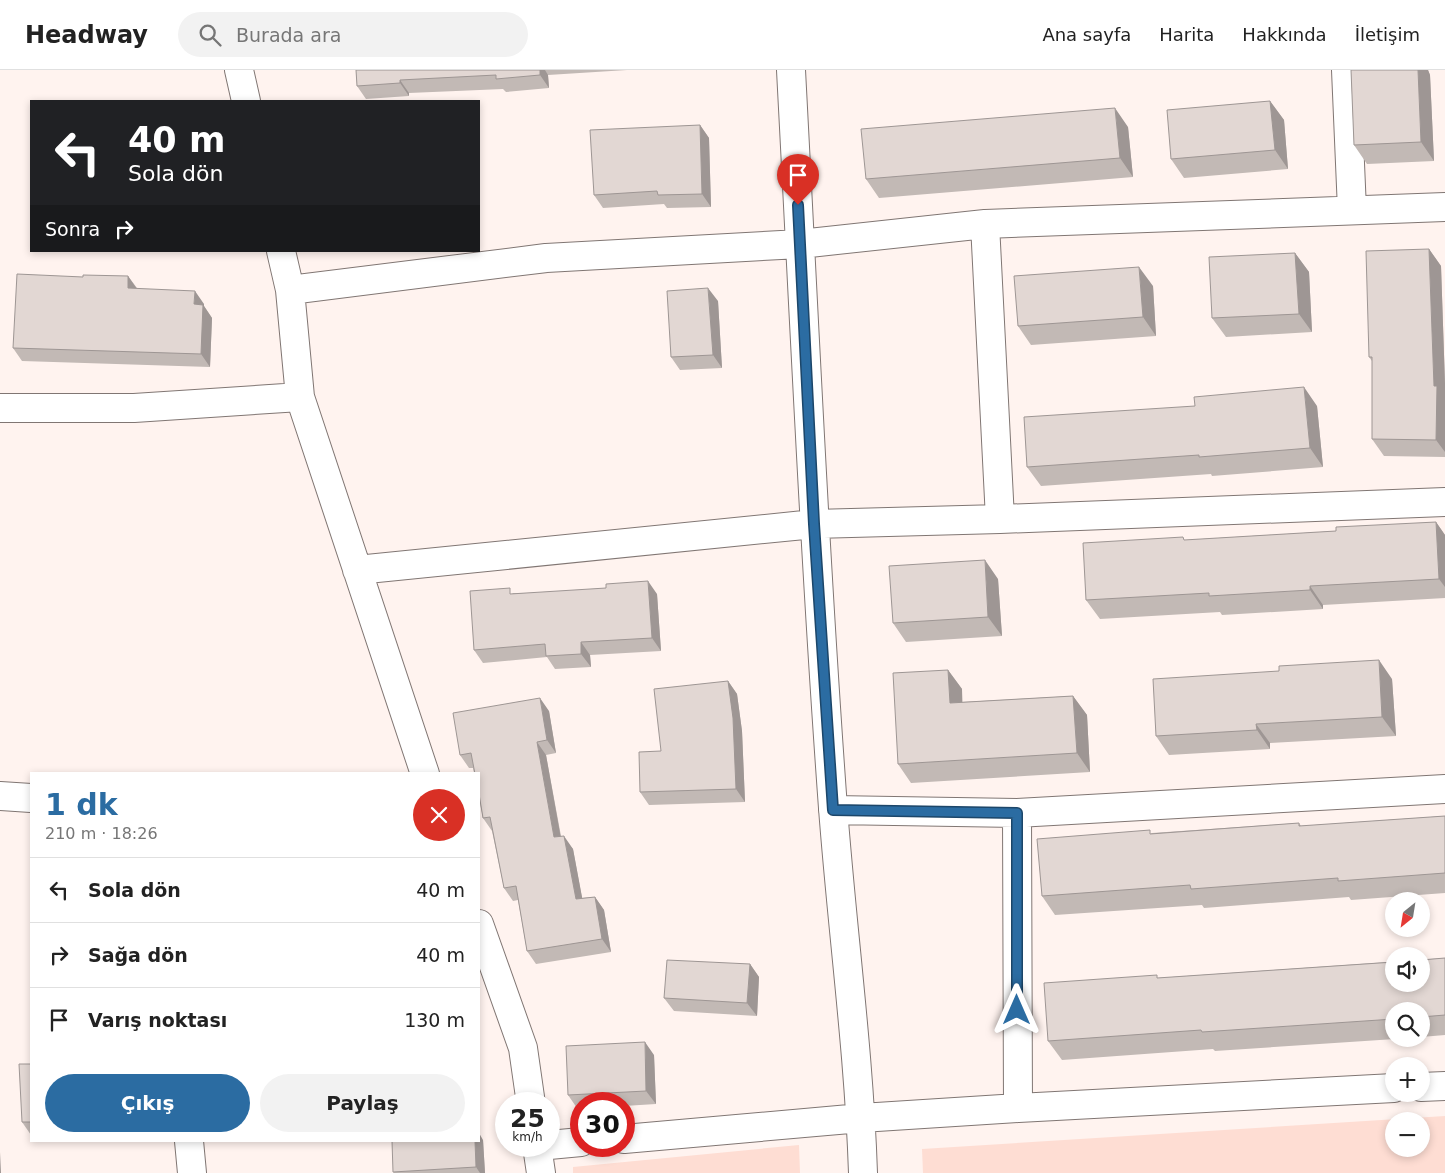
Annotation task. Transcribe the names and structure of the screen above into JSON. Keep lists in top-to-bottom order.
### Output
{
  "north": "bottom left",
  "page": {
    "header": "Headway",
    "search": "Burada ara",
    "nav": [
      "Ana sayfa",
      "Harita",
      "Hakkında",
      "İletişim"
    ],
    "turn": ["40 m", "Sola dön"],
    "then": "Sonra",
    "heading": ["1 dk", "210 m · 18:26"],
    "list": [
      {
        "name": "Sola dön",
        "value": "40 m"
      },
      {
        "name": "Sağa dön",
        "value": "40 m"
      },
      {
        "name": "Varış noktası",
        "value": "130 m"
      }
    ],
    "map_buttons": ["+", "−"],
    "buttons": ["Çıkış", "Paylaş"],
    "speed": "25 km/h",
    "limit": "30"
  }
}
